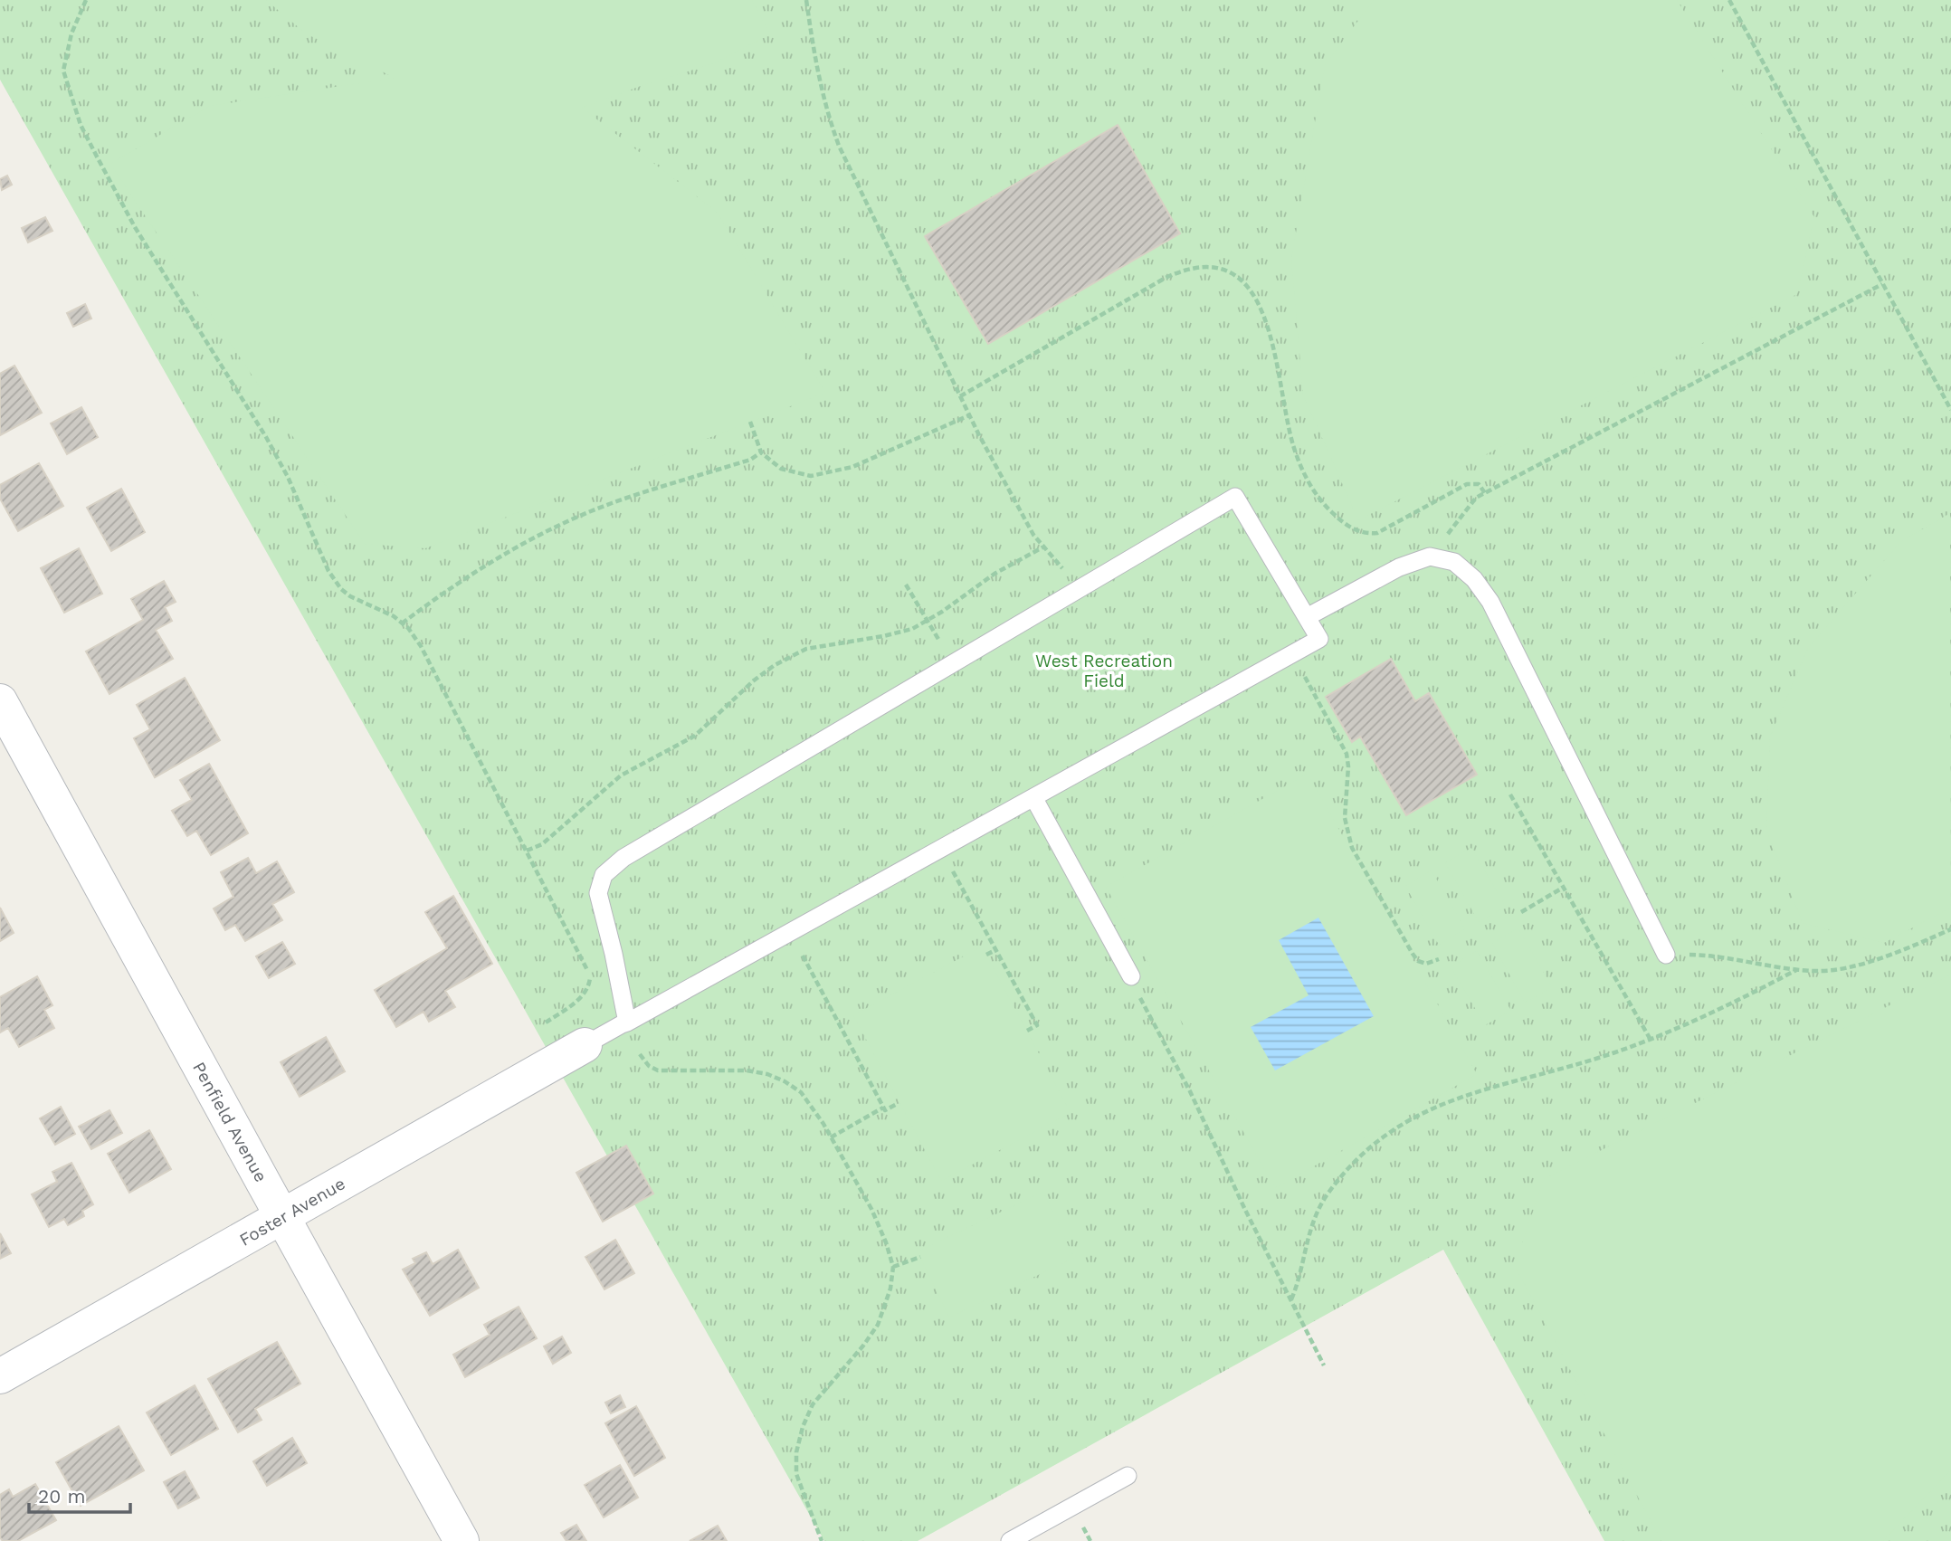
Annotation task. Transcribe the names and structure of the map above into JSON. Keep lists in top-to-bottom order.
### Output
{
  "streets": {
    "street": ["Penfield Avenue", "Foster Avenue"]
  },
  "crossings": [
    ["Penfield Avenue", "Foster Avenue"]
  ],
  "parks": ["West Recreation Field"],
  "scale_bar": "20 m"
}
